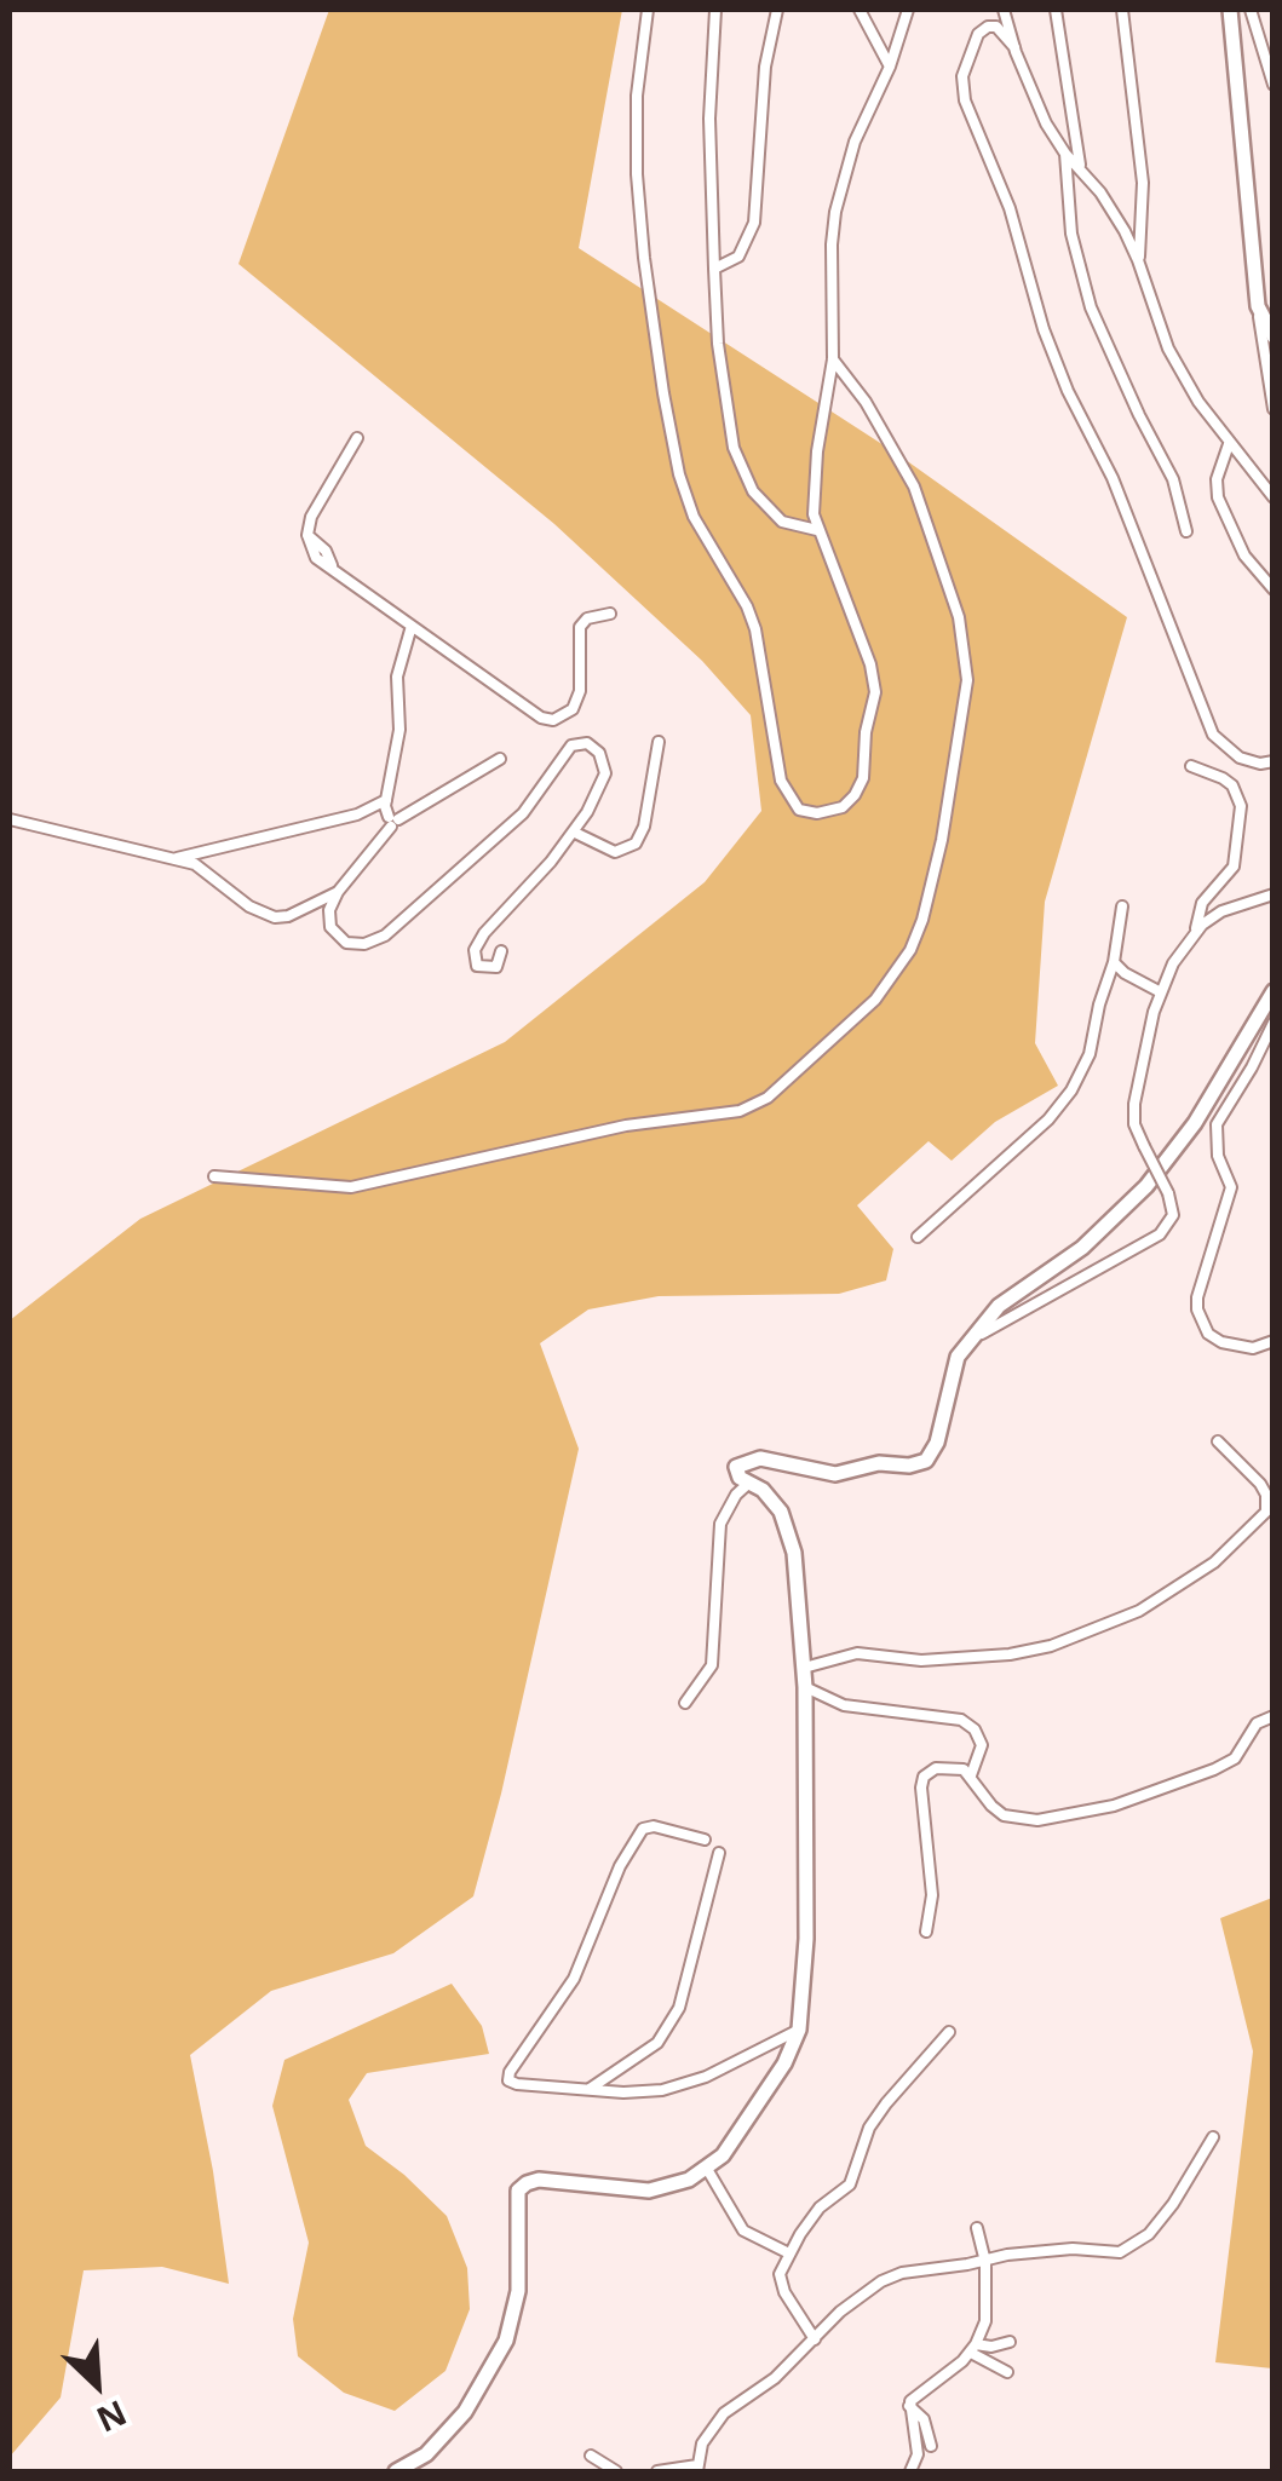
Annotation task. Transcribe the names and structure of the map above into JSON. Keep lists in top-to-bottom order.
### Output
{
  "north": "bottom right"
}
